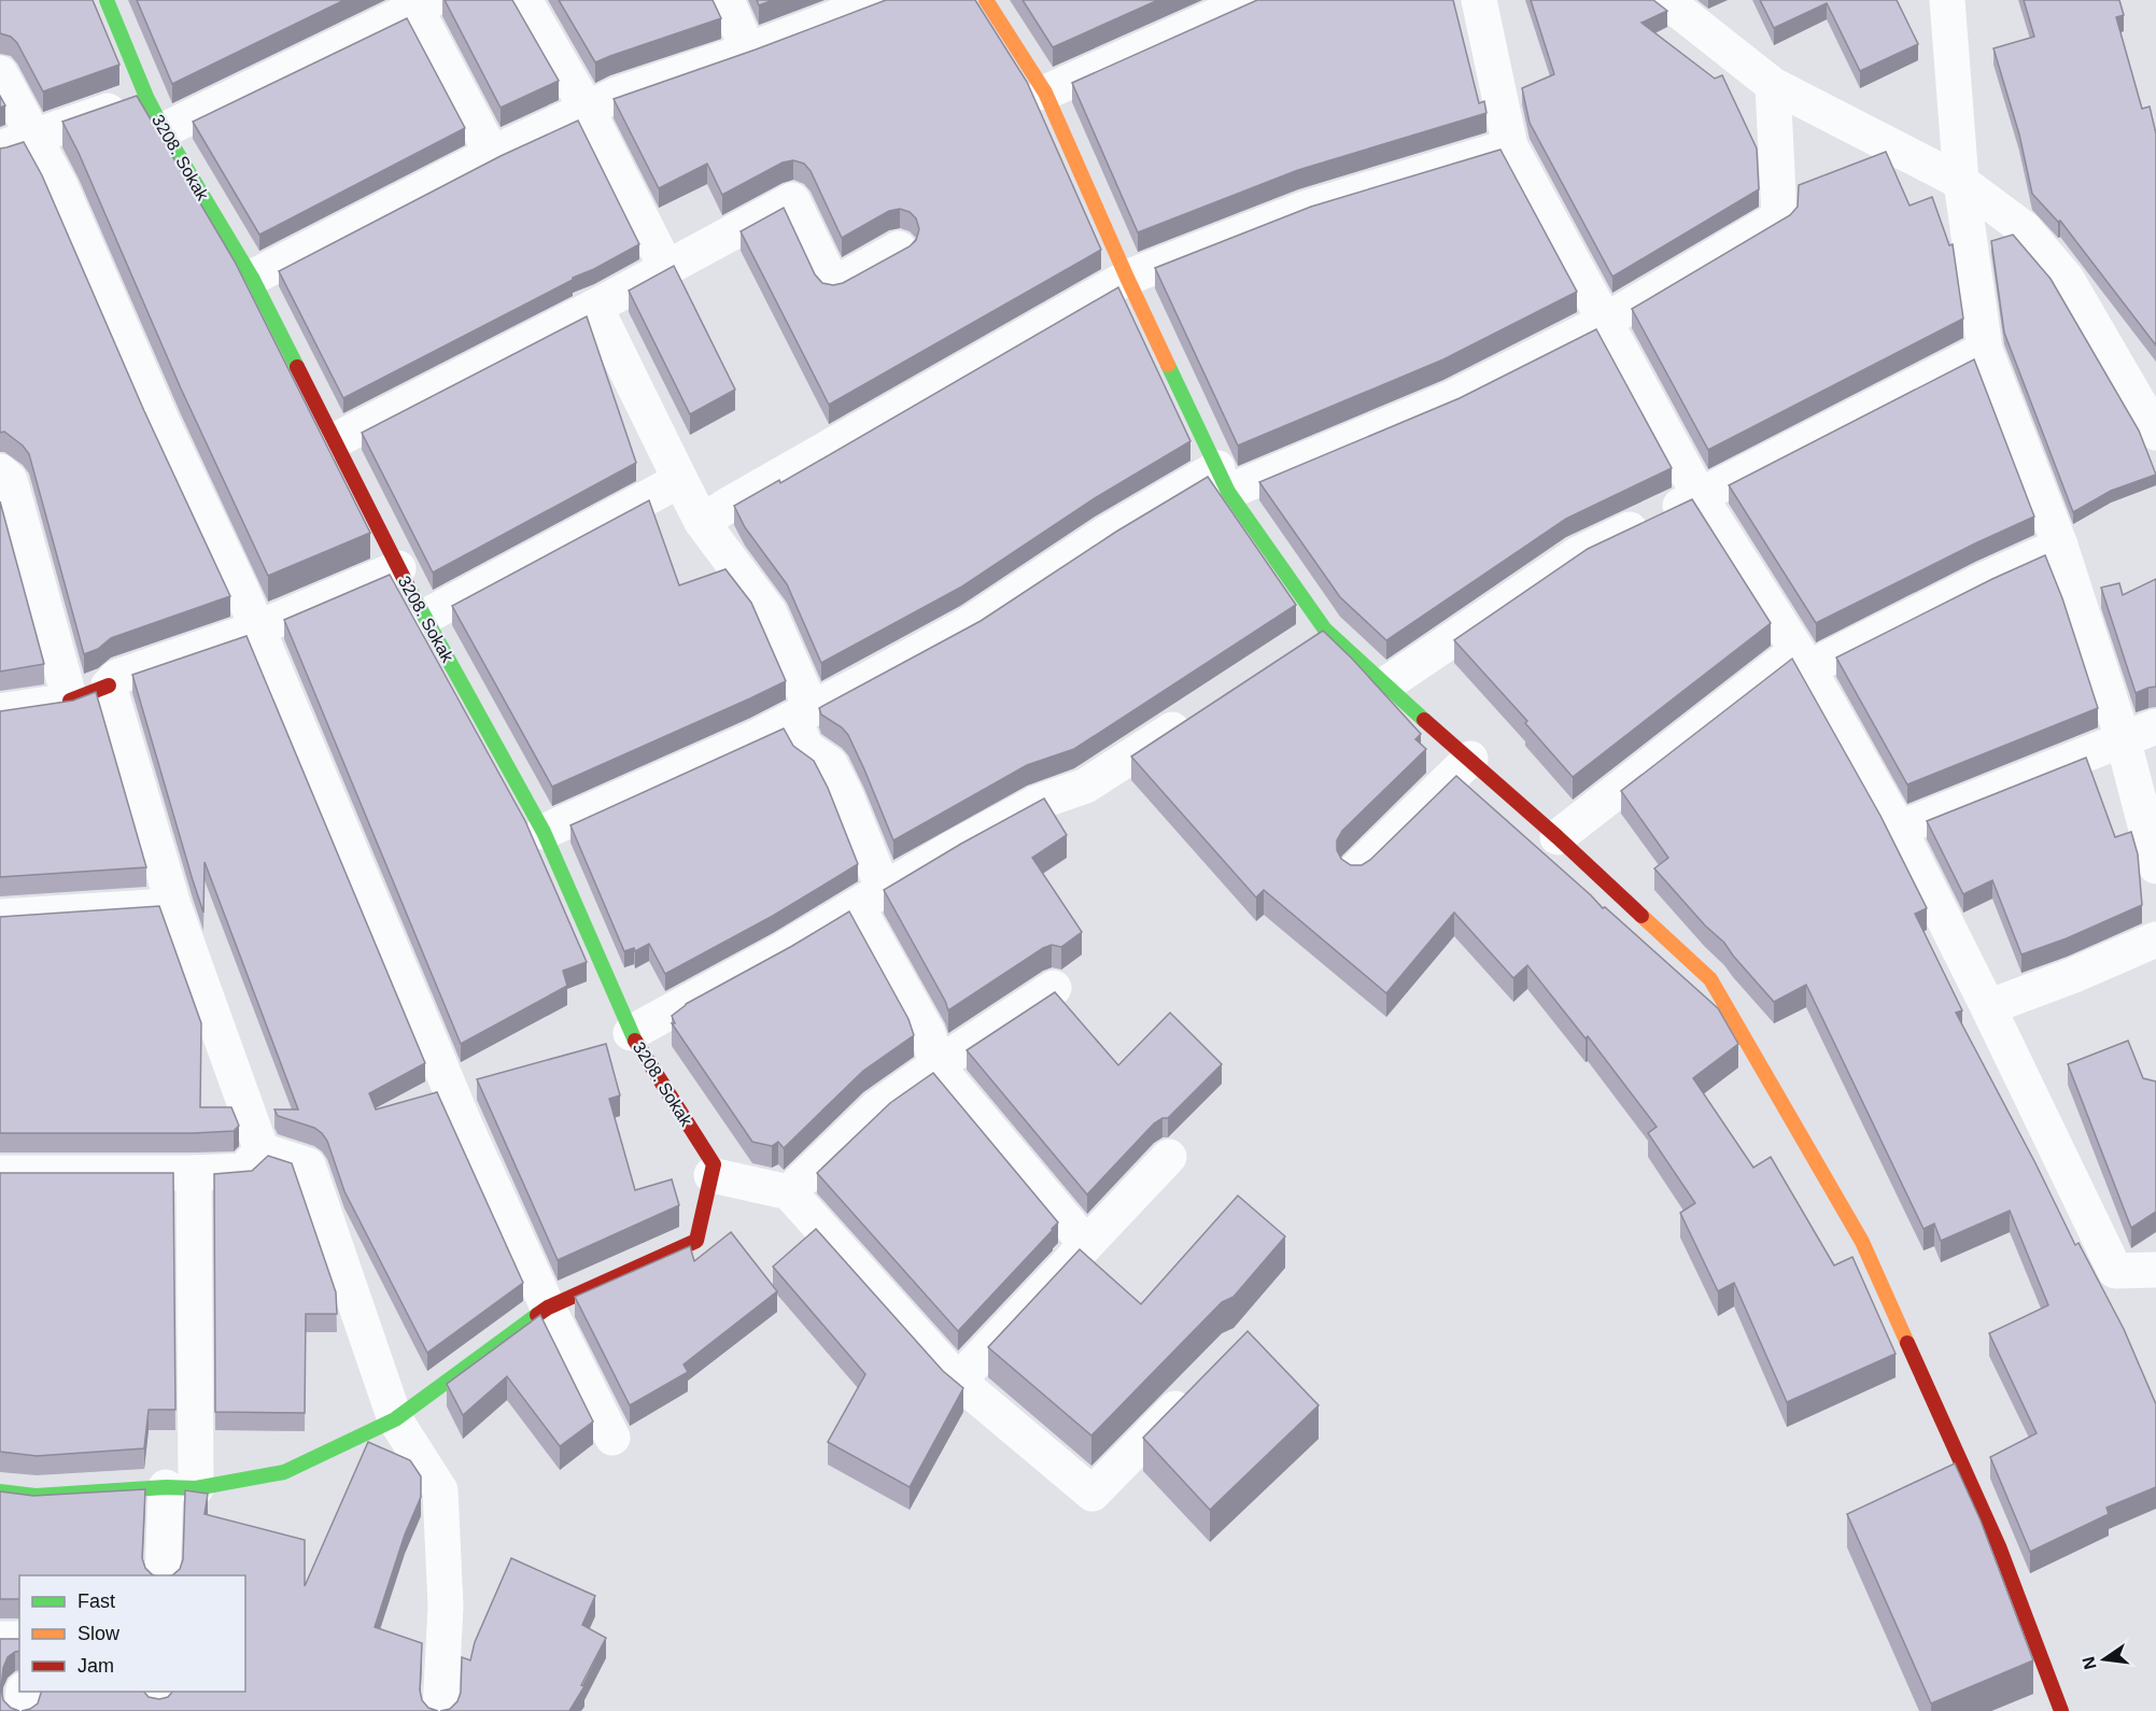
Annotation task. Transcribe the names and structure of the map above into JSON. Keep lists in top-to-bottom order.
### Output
{
  "streets": {
    "street": ["3208. Sokak"]
  },
  "legend": ["Fast", "Slow", "Jam"],
  "north": "left"
}
